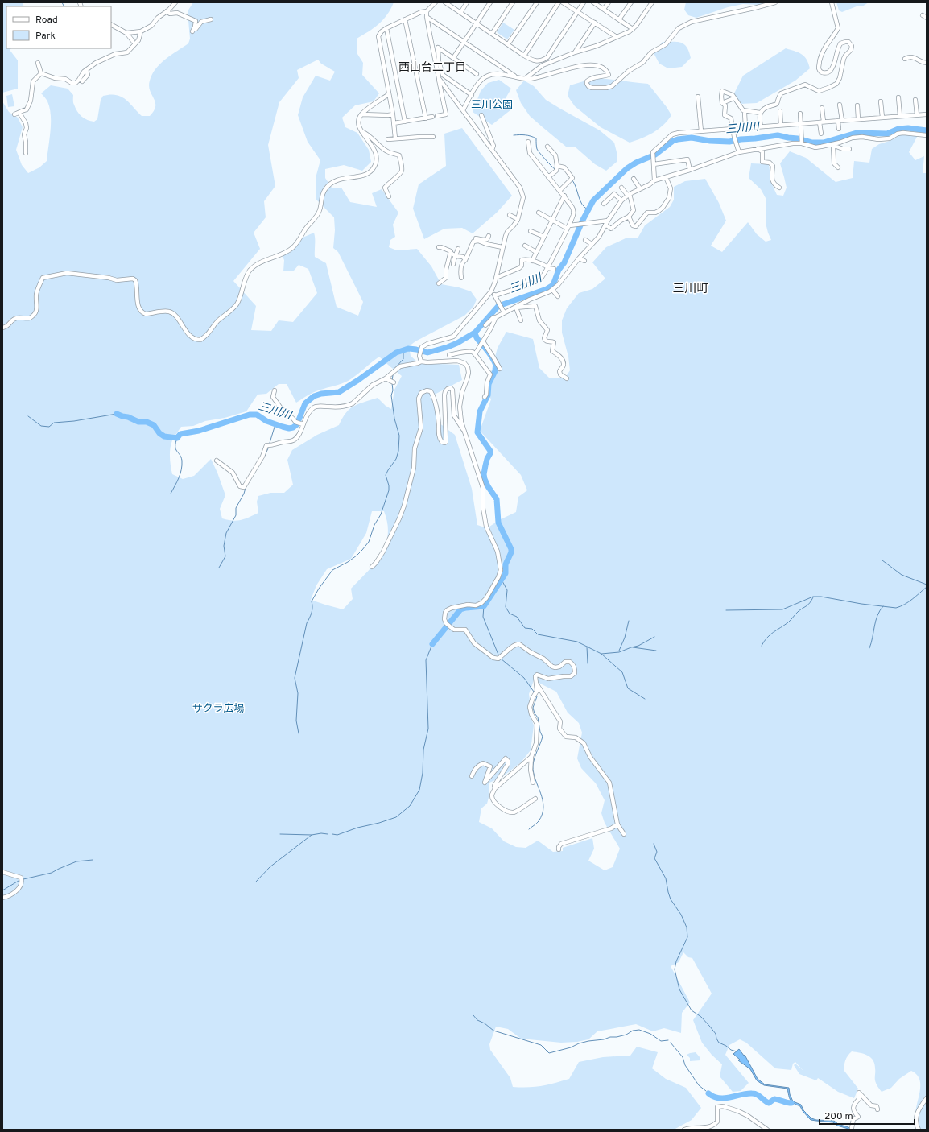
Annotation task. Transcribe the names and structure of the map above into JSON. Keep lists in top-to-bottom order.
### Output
{
  "districts": ["西山台二丁目", "三川町"],
  "water": ["三川川"],
  "parks": ["三川公園", "サクラ広場"],
  "legend": ["Road", "Park"],
  "scale_bar": "200 m"
}
